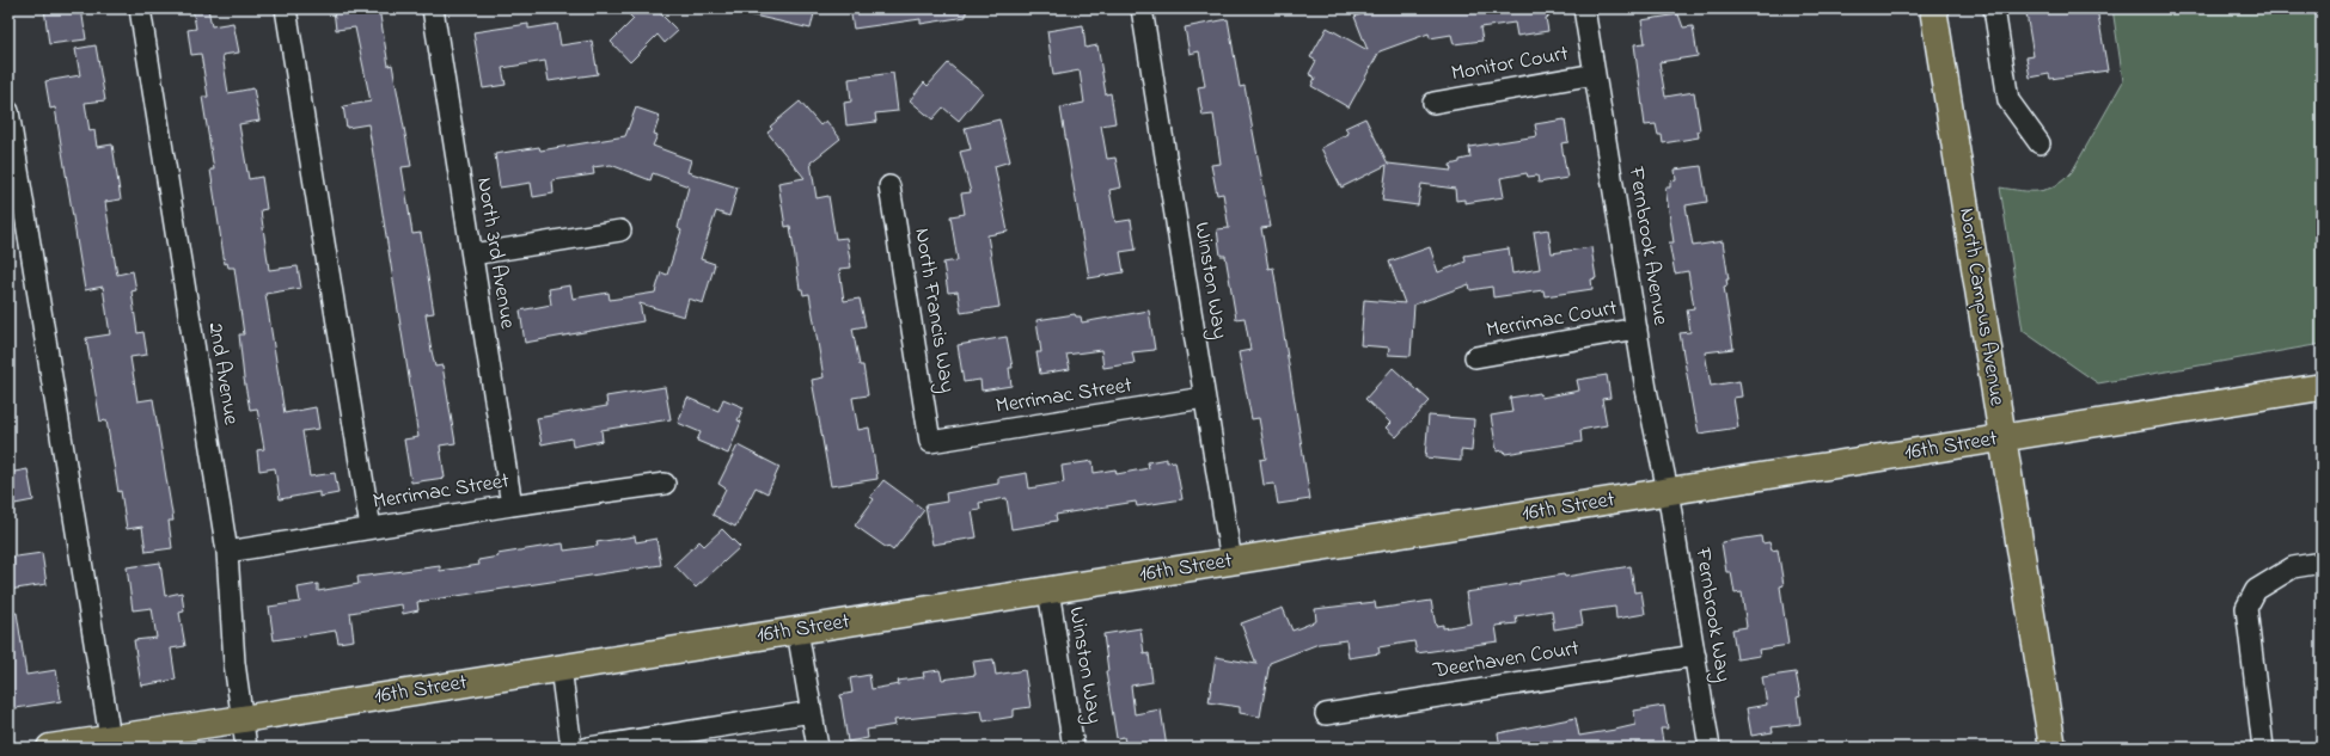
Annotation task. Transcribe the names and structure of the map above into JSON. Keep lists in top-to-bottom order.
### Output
{
  "streets": {
    "main road": ["North Campus Avenue", "16th Street"],
    "street": [
      "Monitor Court",
      "Fernbrook Avenue",
      "North 3rd Avenue",
      "Winston Way",
      "North Francis Way",
      "Merrimac Court",
      "2nd Avenue",
      "Merrimac Street",
      "Fernbrook Way",
      "Deerhaven Court"
    ]
  },
  "crossings": [
    ["Monitor Court", "Fernbrook Avenue"],
    ["Fernbrook Avenue", "Merrimac Court"],
    ["Fernbrook Avenue", "16th Street"],
    ["Fernbrook Avenue", "Fernbrook Way"],
    ["North 3rd Avenue", "Merrimac Street"],
    ["Winston Way", "Merrimac Street"],
    ["Winston Way", "16th Street"],
    ["North Campus Avenue", "16th Street"],
    ["North Francis Way", "Merrimac Street"],
    ["2nd Avenue", "Merrimac Street"],
    ["2nd Avenue", "16th Street"],
    ["16th Street", "Fernbrook Way"],
    ["Fernbrook Way", "Deerhaven Court"]
  ]
}
